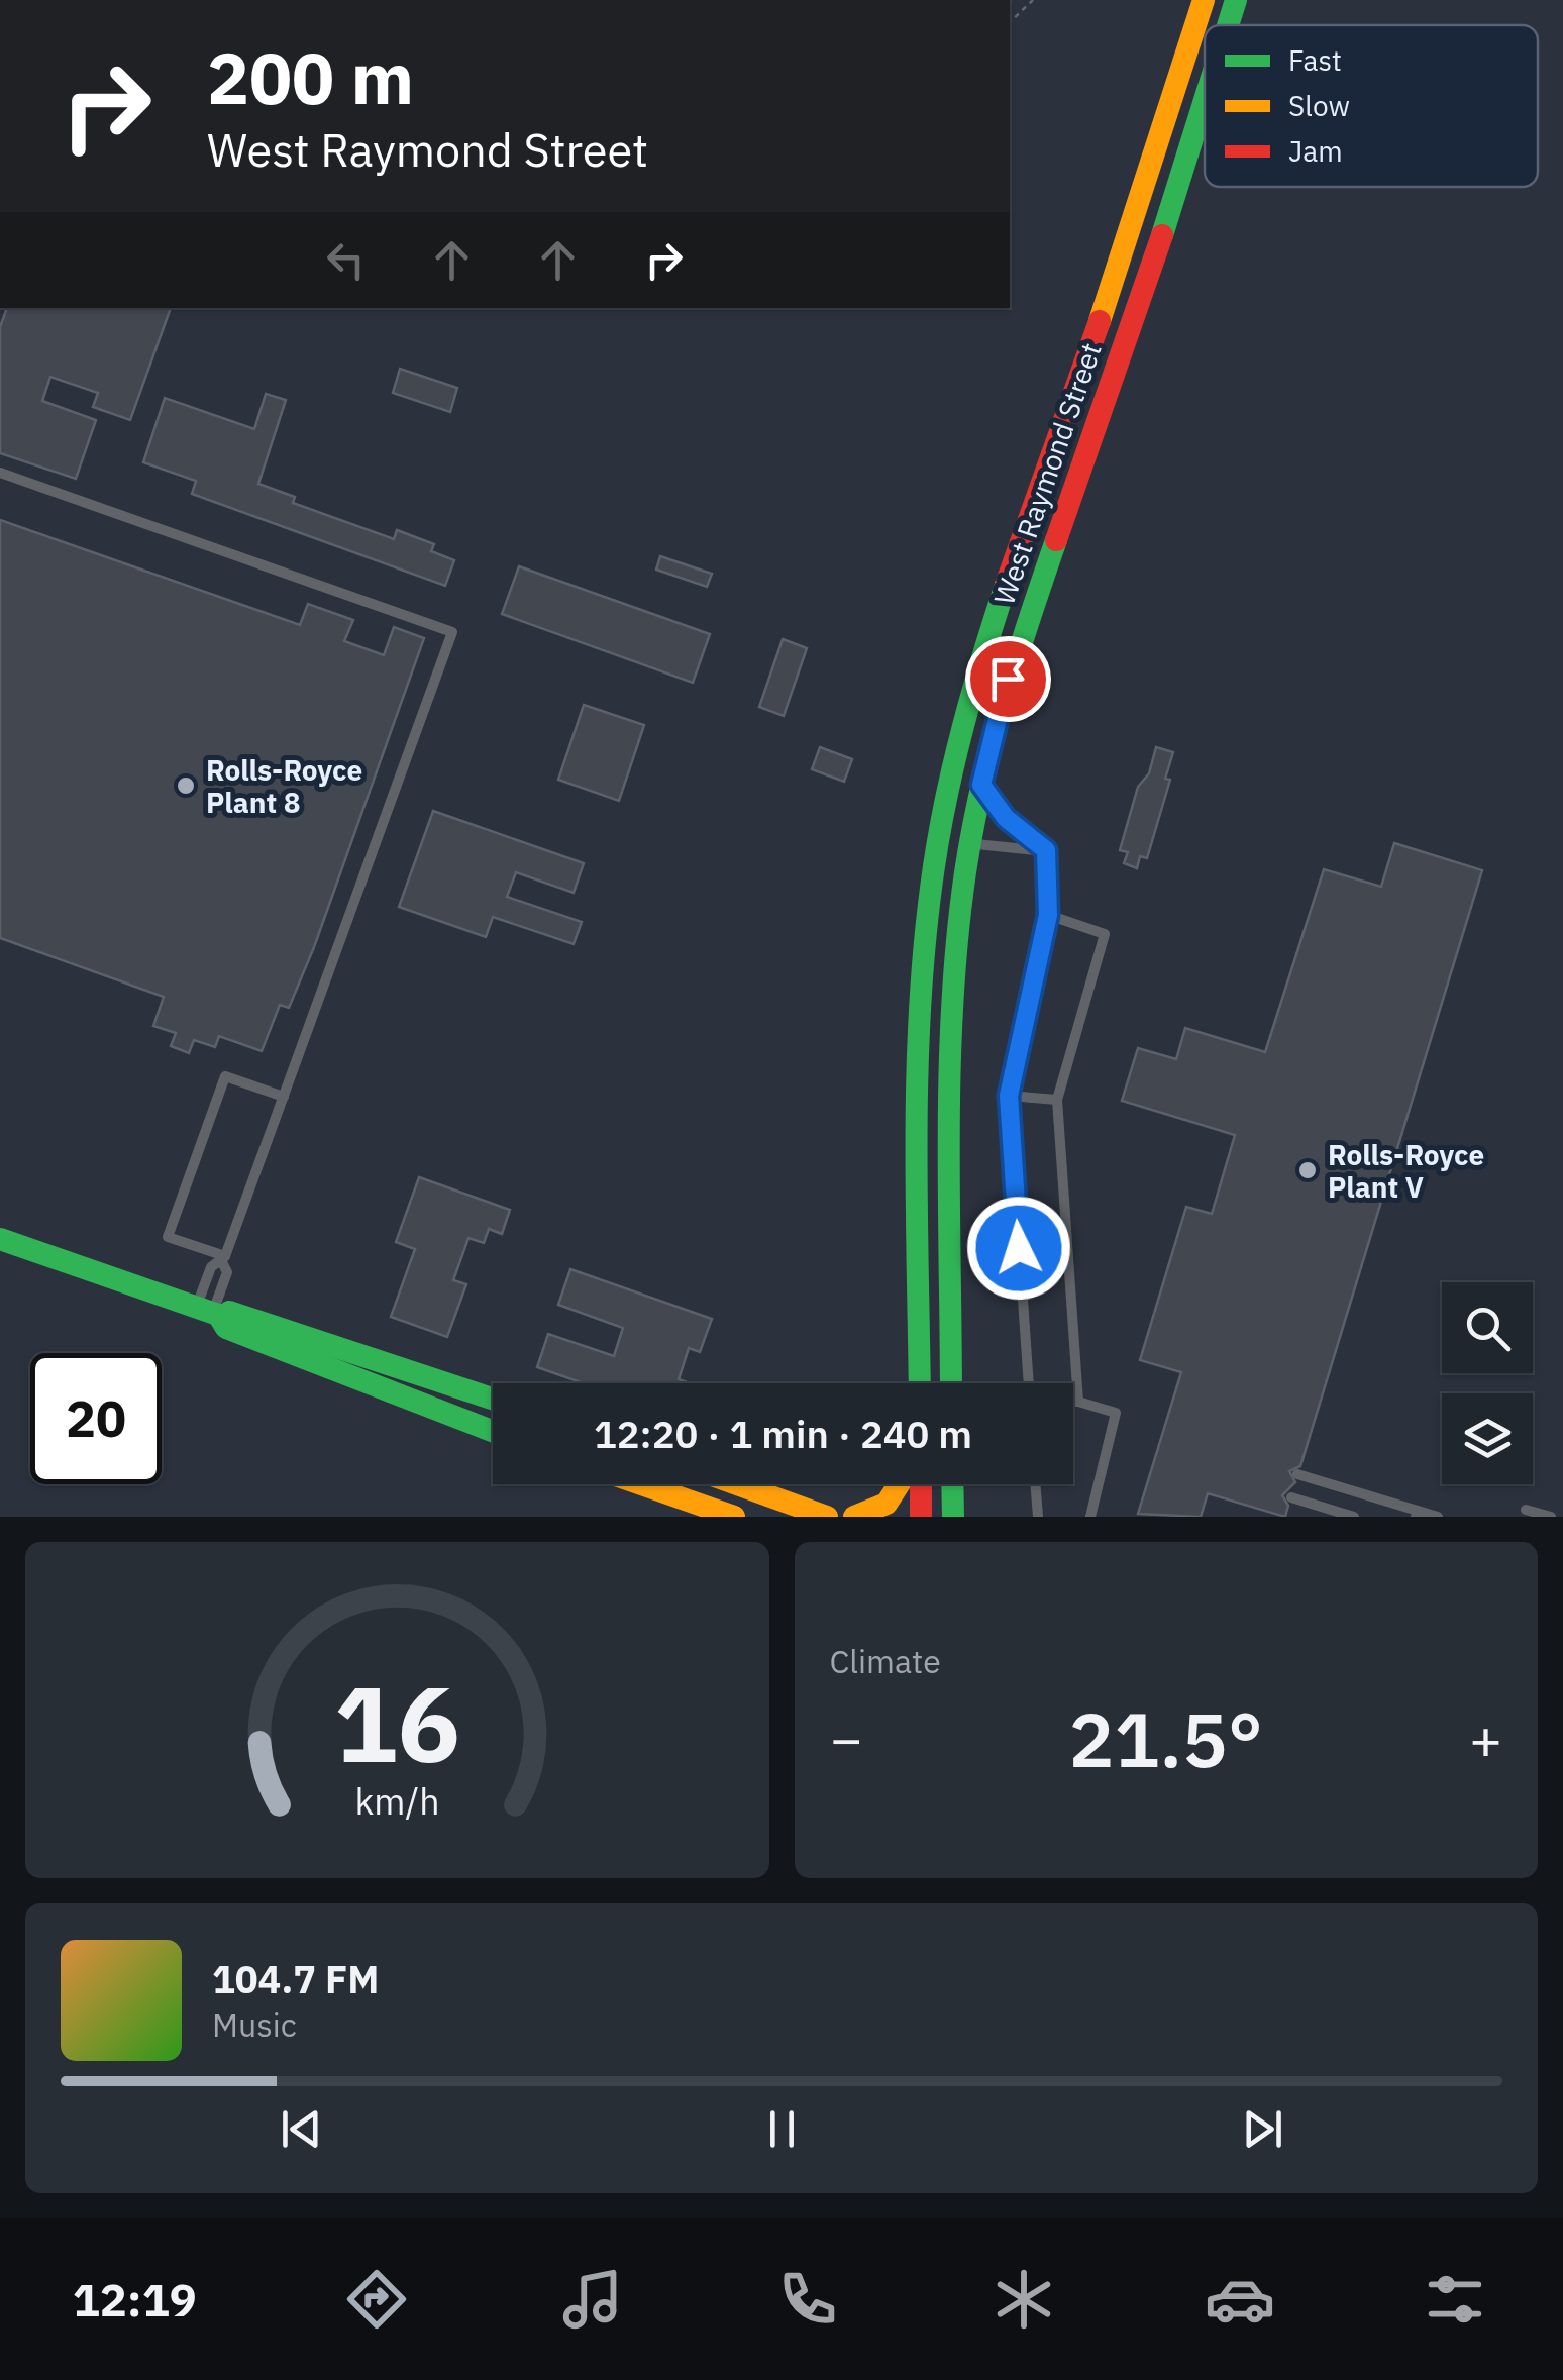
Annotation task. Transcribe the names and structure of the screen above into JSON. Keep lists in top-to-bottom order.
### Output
{
  "streets": {
    "main road": ["West Raymond Street"]
  },
  "places": ["Rolls-Royce Plant 8", "Rolls-Royce Plant V"],
  "legend": ["Fast", "Slow", "Jam"],
  "page": {
    "turn": ["200 m", "West Raymond Street"],
    "limit": "20",
    "trip": "12:20 · 1 min · 240 m",
    "tile": "Climate",
    "heat": ["−", "21.5°", "+"],
    "song": ["104.7 FM", "Music"],
    "tabs": "12:19",
    "gauge": ["16", "km/h"]
  }
}
